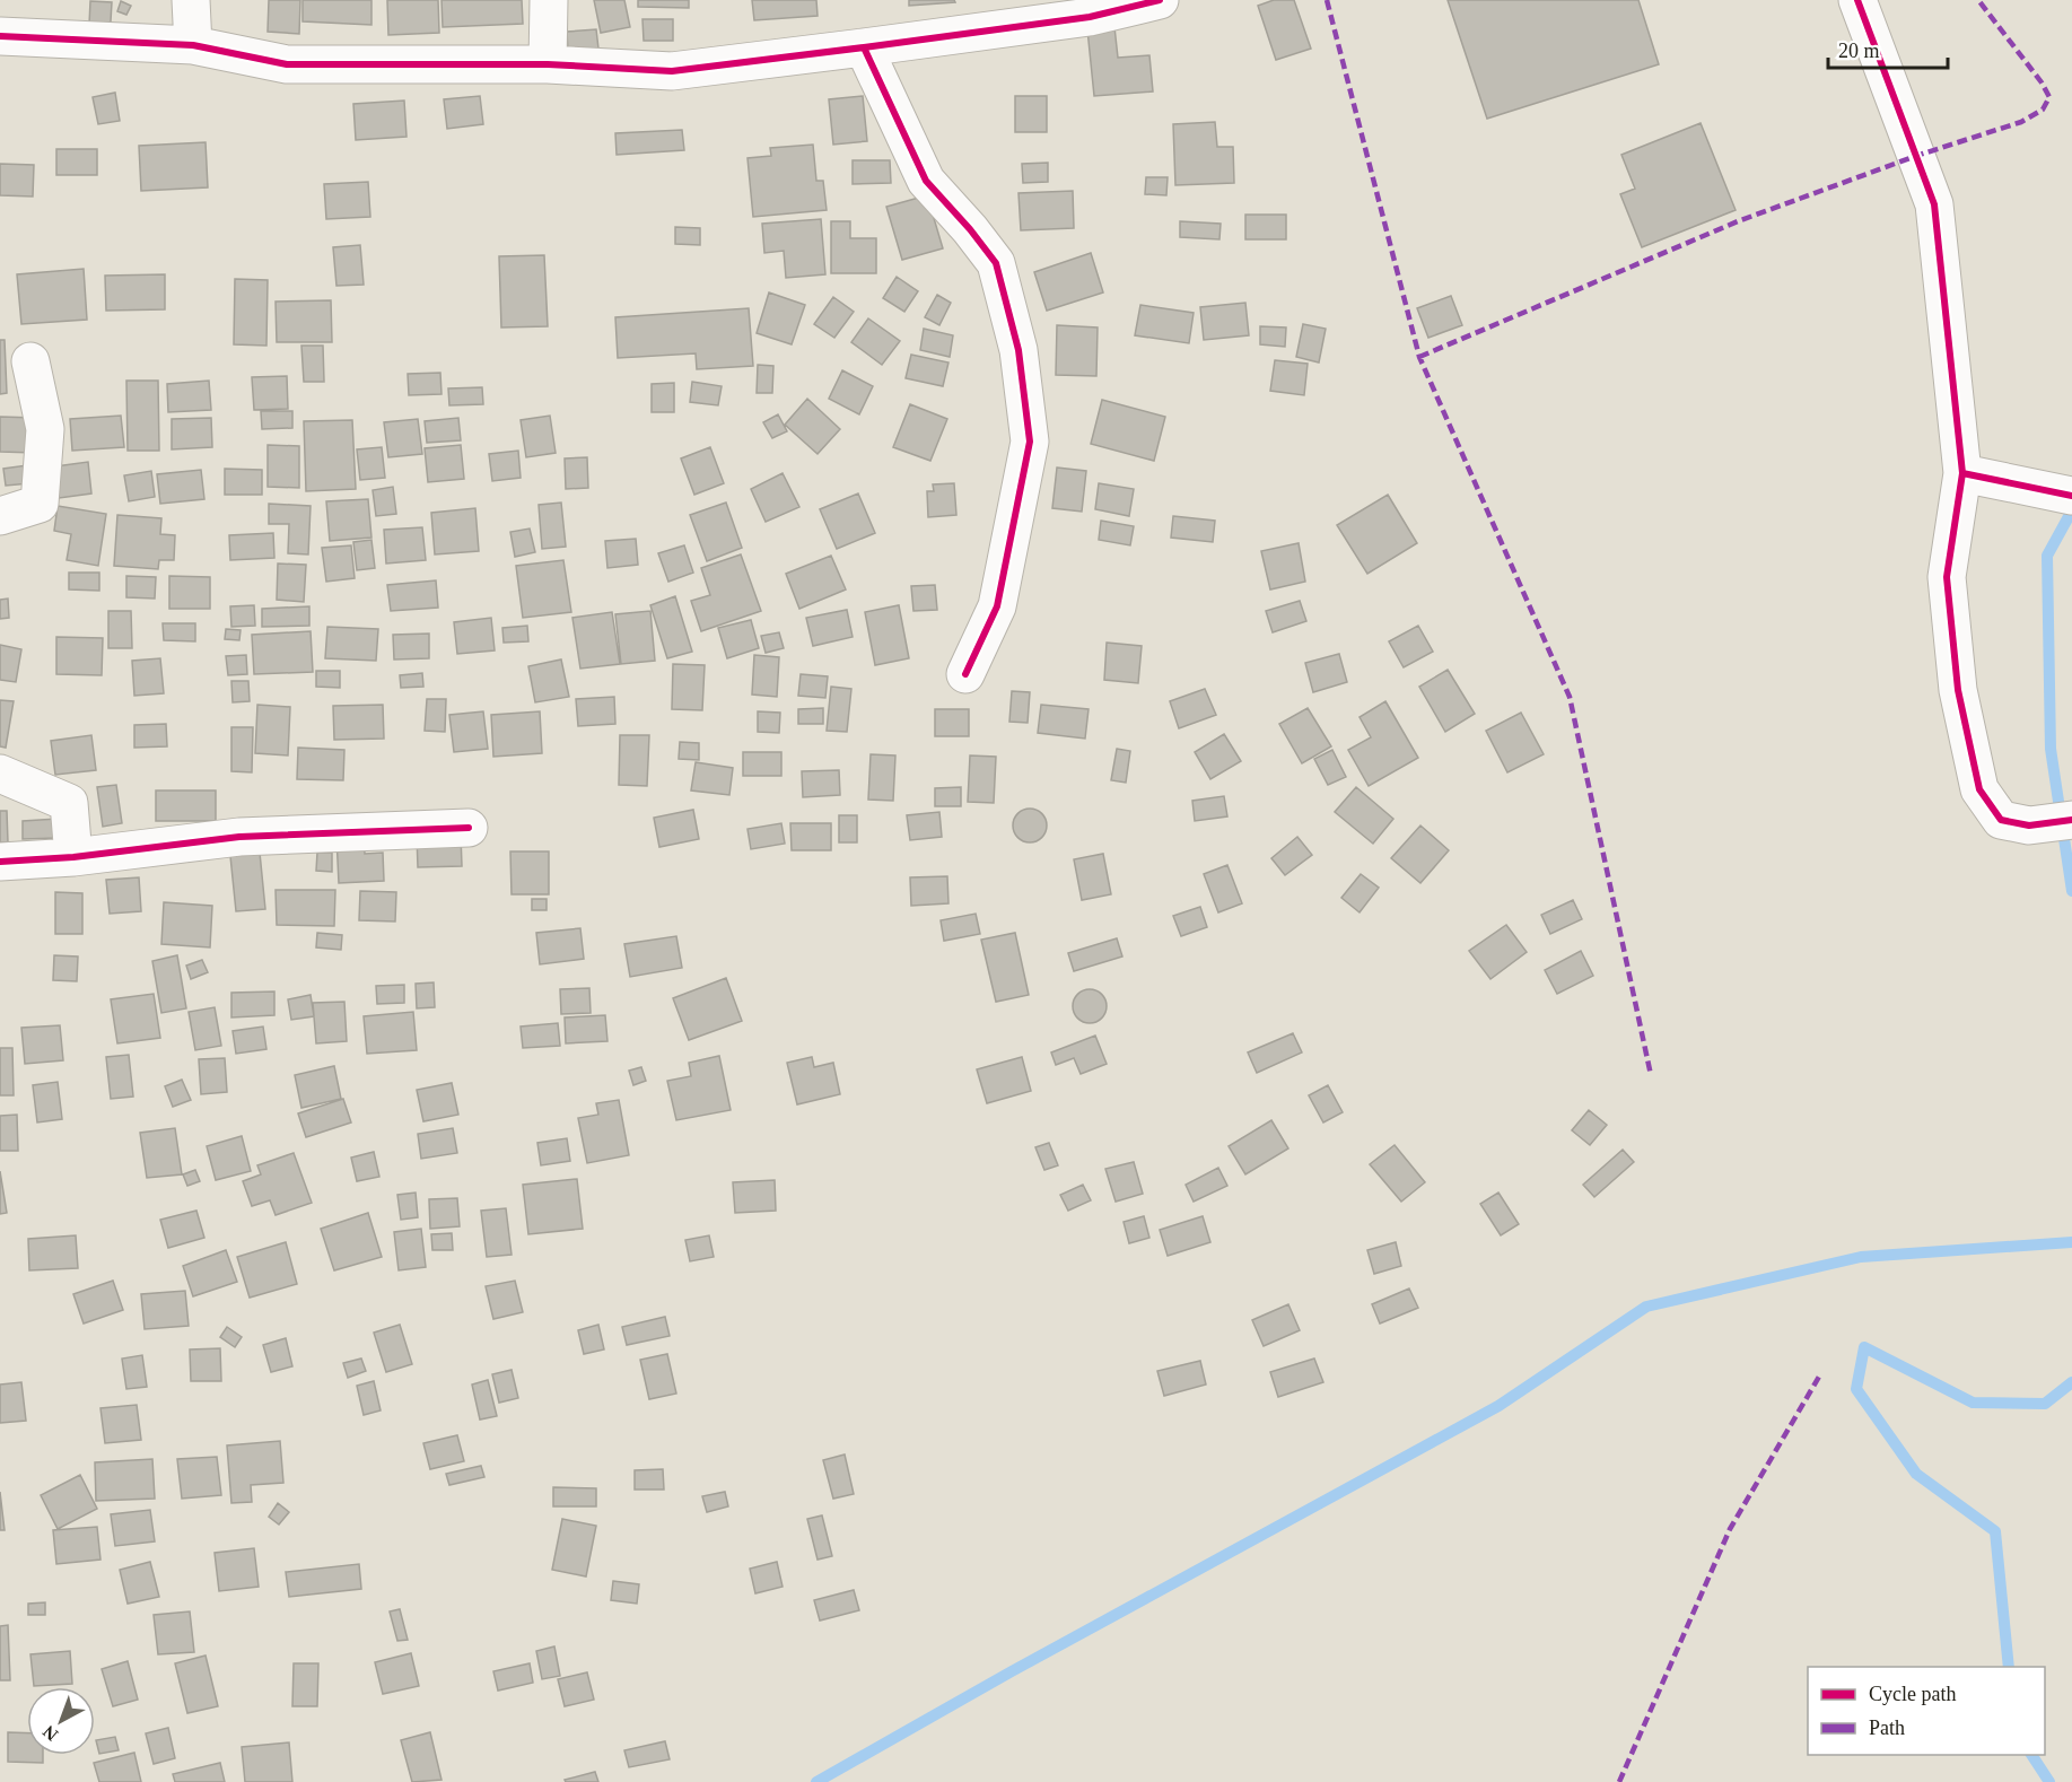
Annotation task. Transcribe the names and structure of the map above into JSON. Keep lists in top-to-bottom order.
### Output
{
  "legend": ["Cycle path", "Path"],
  "scale_bar": "20 m",
  "north": "bottom left"
}
